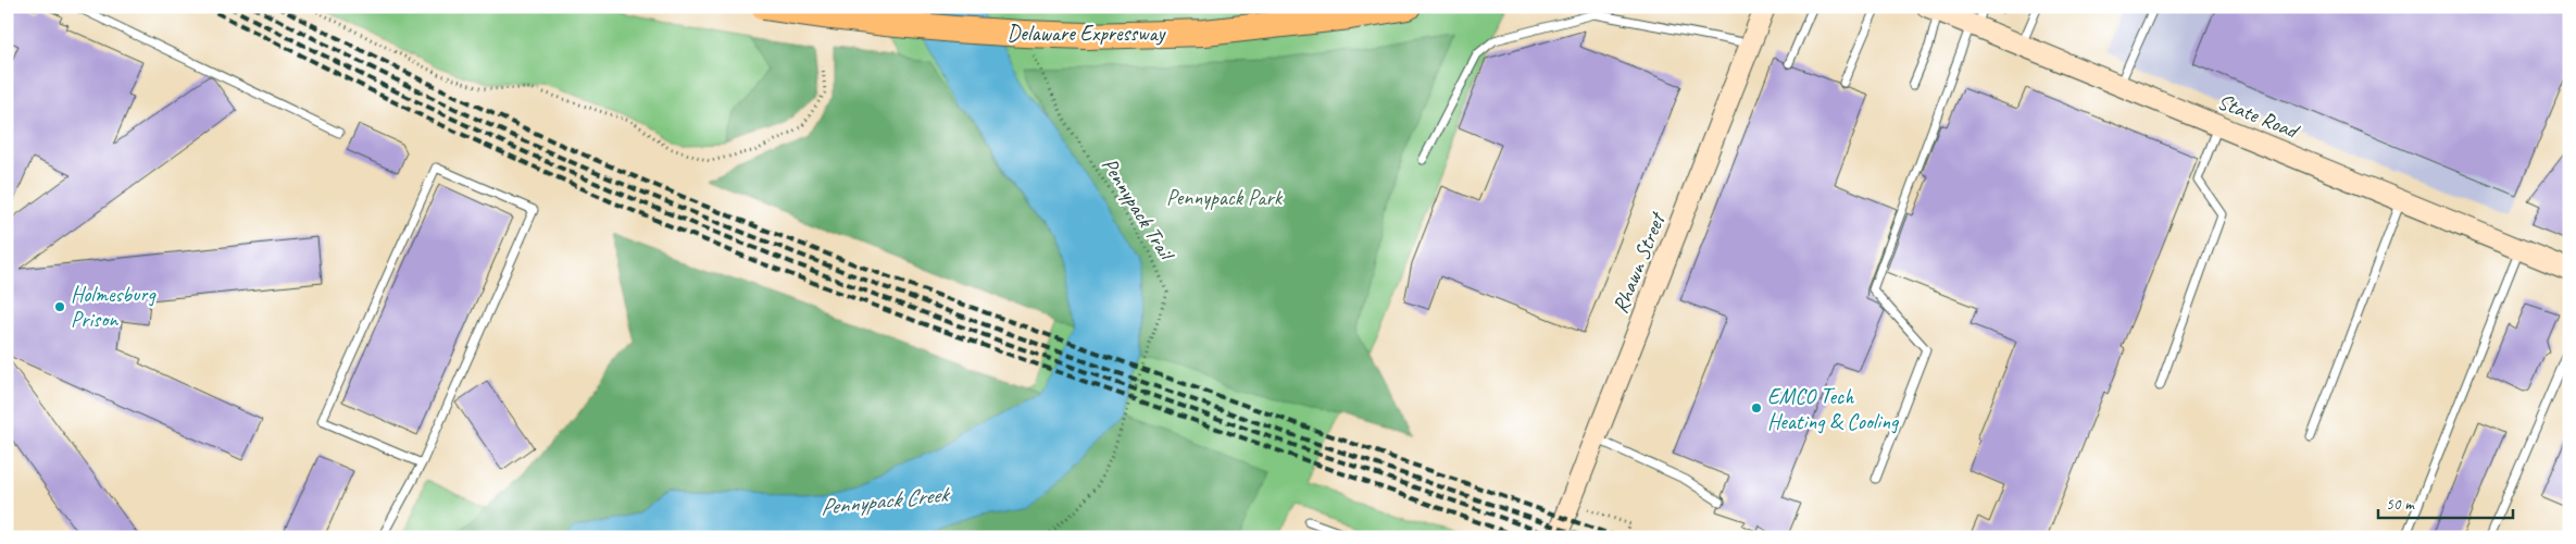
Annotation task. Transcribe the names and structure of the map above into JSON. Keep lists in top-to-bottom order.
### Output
{
  "streets": {
    "highway": ["Delaware Expressway"],
    "main road": ["State Road", "Rhawn Street"],
    "path": ["Pennypack Trail"]
  },
  "water": ["Pennypack Creek"],
  "parks": ["Pennypack Park"],
  "places": ["Holmesburg Prison", "EMCO Tech Heating & Cooling"],
  "scale_bar": "50 m"
}
